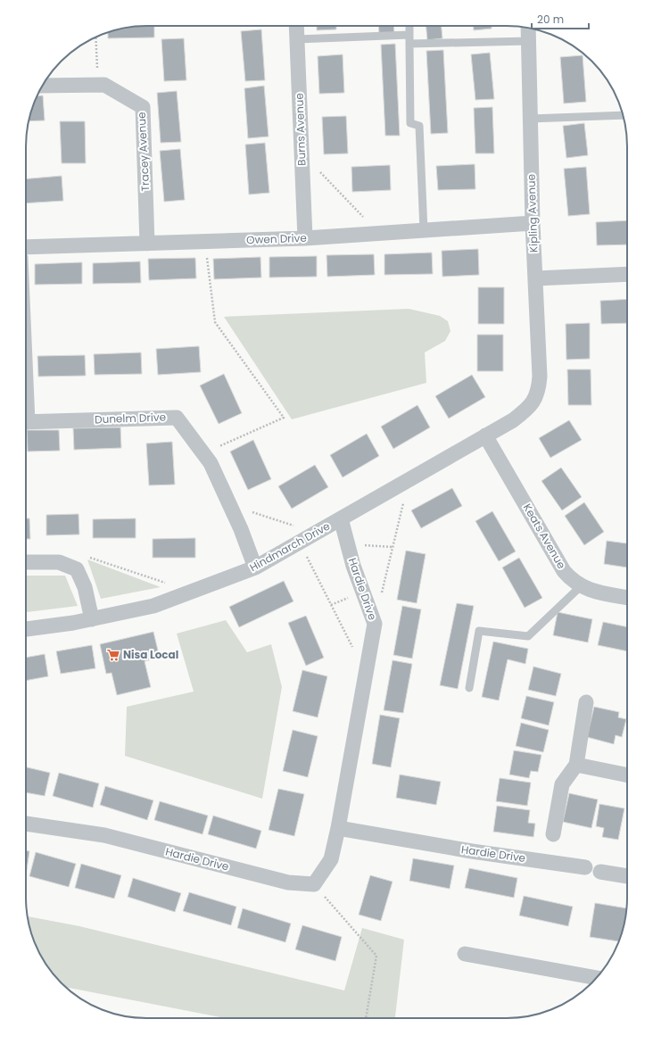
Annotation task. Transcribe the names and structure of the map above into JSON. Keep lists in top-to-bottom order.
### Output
{
  "streets": {
    "street": [
      "Burns Avenue",
      "Tracey Avenue",
      "Kipling Avenue",
      "Owen Drive",
      "Dunelm Drive",
      "Keats Avenue",
      "Hindmarch Drive",
      "Hardie Drive"
    ]
  },
  "crossings": [
    ["Burns Avenue", "Owen Drive"],
    ["Tracey Avenue", "Owen Drive"],
    ["Kipling Avenue", "Owen Drive"],
    ["Kipling Avenue", "Hindmarch Drive"],
    ["Dunelm Drive", "Hindmarch Drive"],
    ["Keats Avenue", "Hindmarch Drive"],
    ["Hindmarch Drive", "Hardie Drive"]
  ],
  "places": {
    "supermarket": ["Nisa Local"]
  },
  "scale_bar": "20 m"
}
